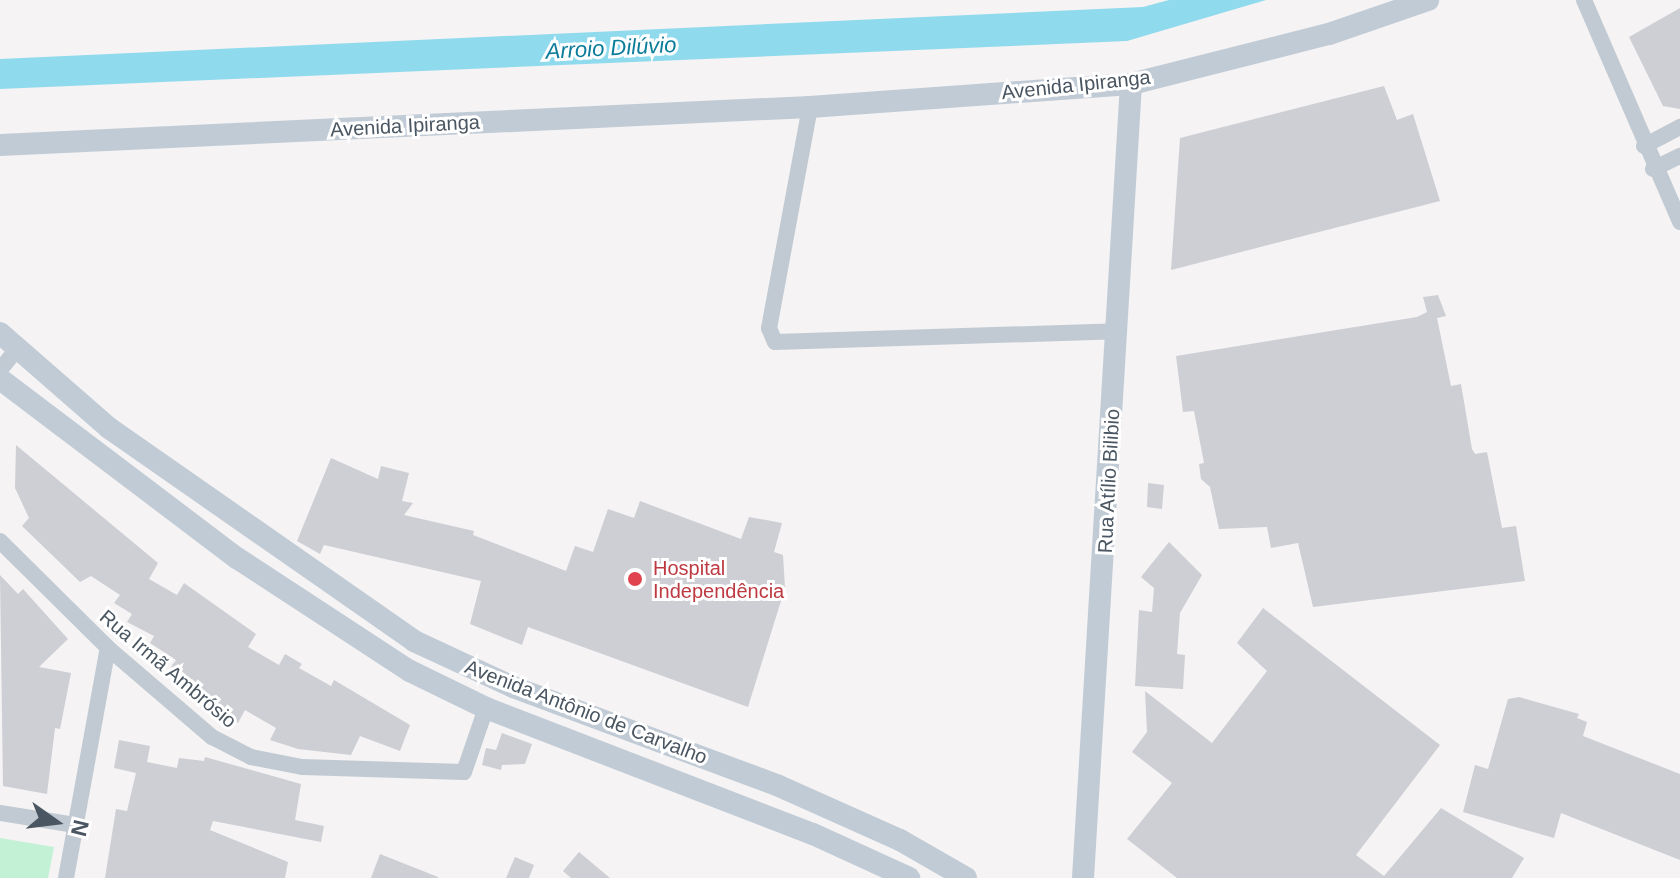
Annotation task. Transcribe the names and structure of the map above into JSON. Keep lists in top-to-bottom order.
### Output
{
  "streets": {
    "main road": ["Avenida Ipiranga", "Rua Atílio Bilibio", "Avenida Antônio de Carvalho"],
    "street": ["Rua Irmã Ambrósio"]
  },
  "crossings": [
    ["Avenida Ipiranga", "Rua Atílio Bilibio"],
    ["Rua Irmã Ambrósio", "Avenida Antônio de Carvalho"]
  ],
  "water": ["Arroio Dilúvio"],
  "places": ["Hospital Independência"],
  "north": "right"
}
